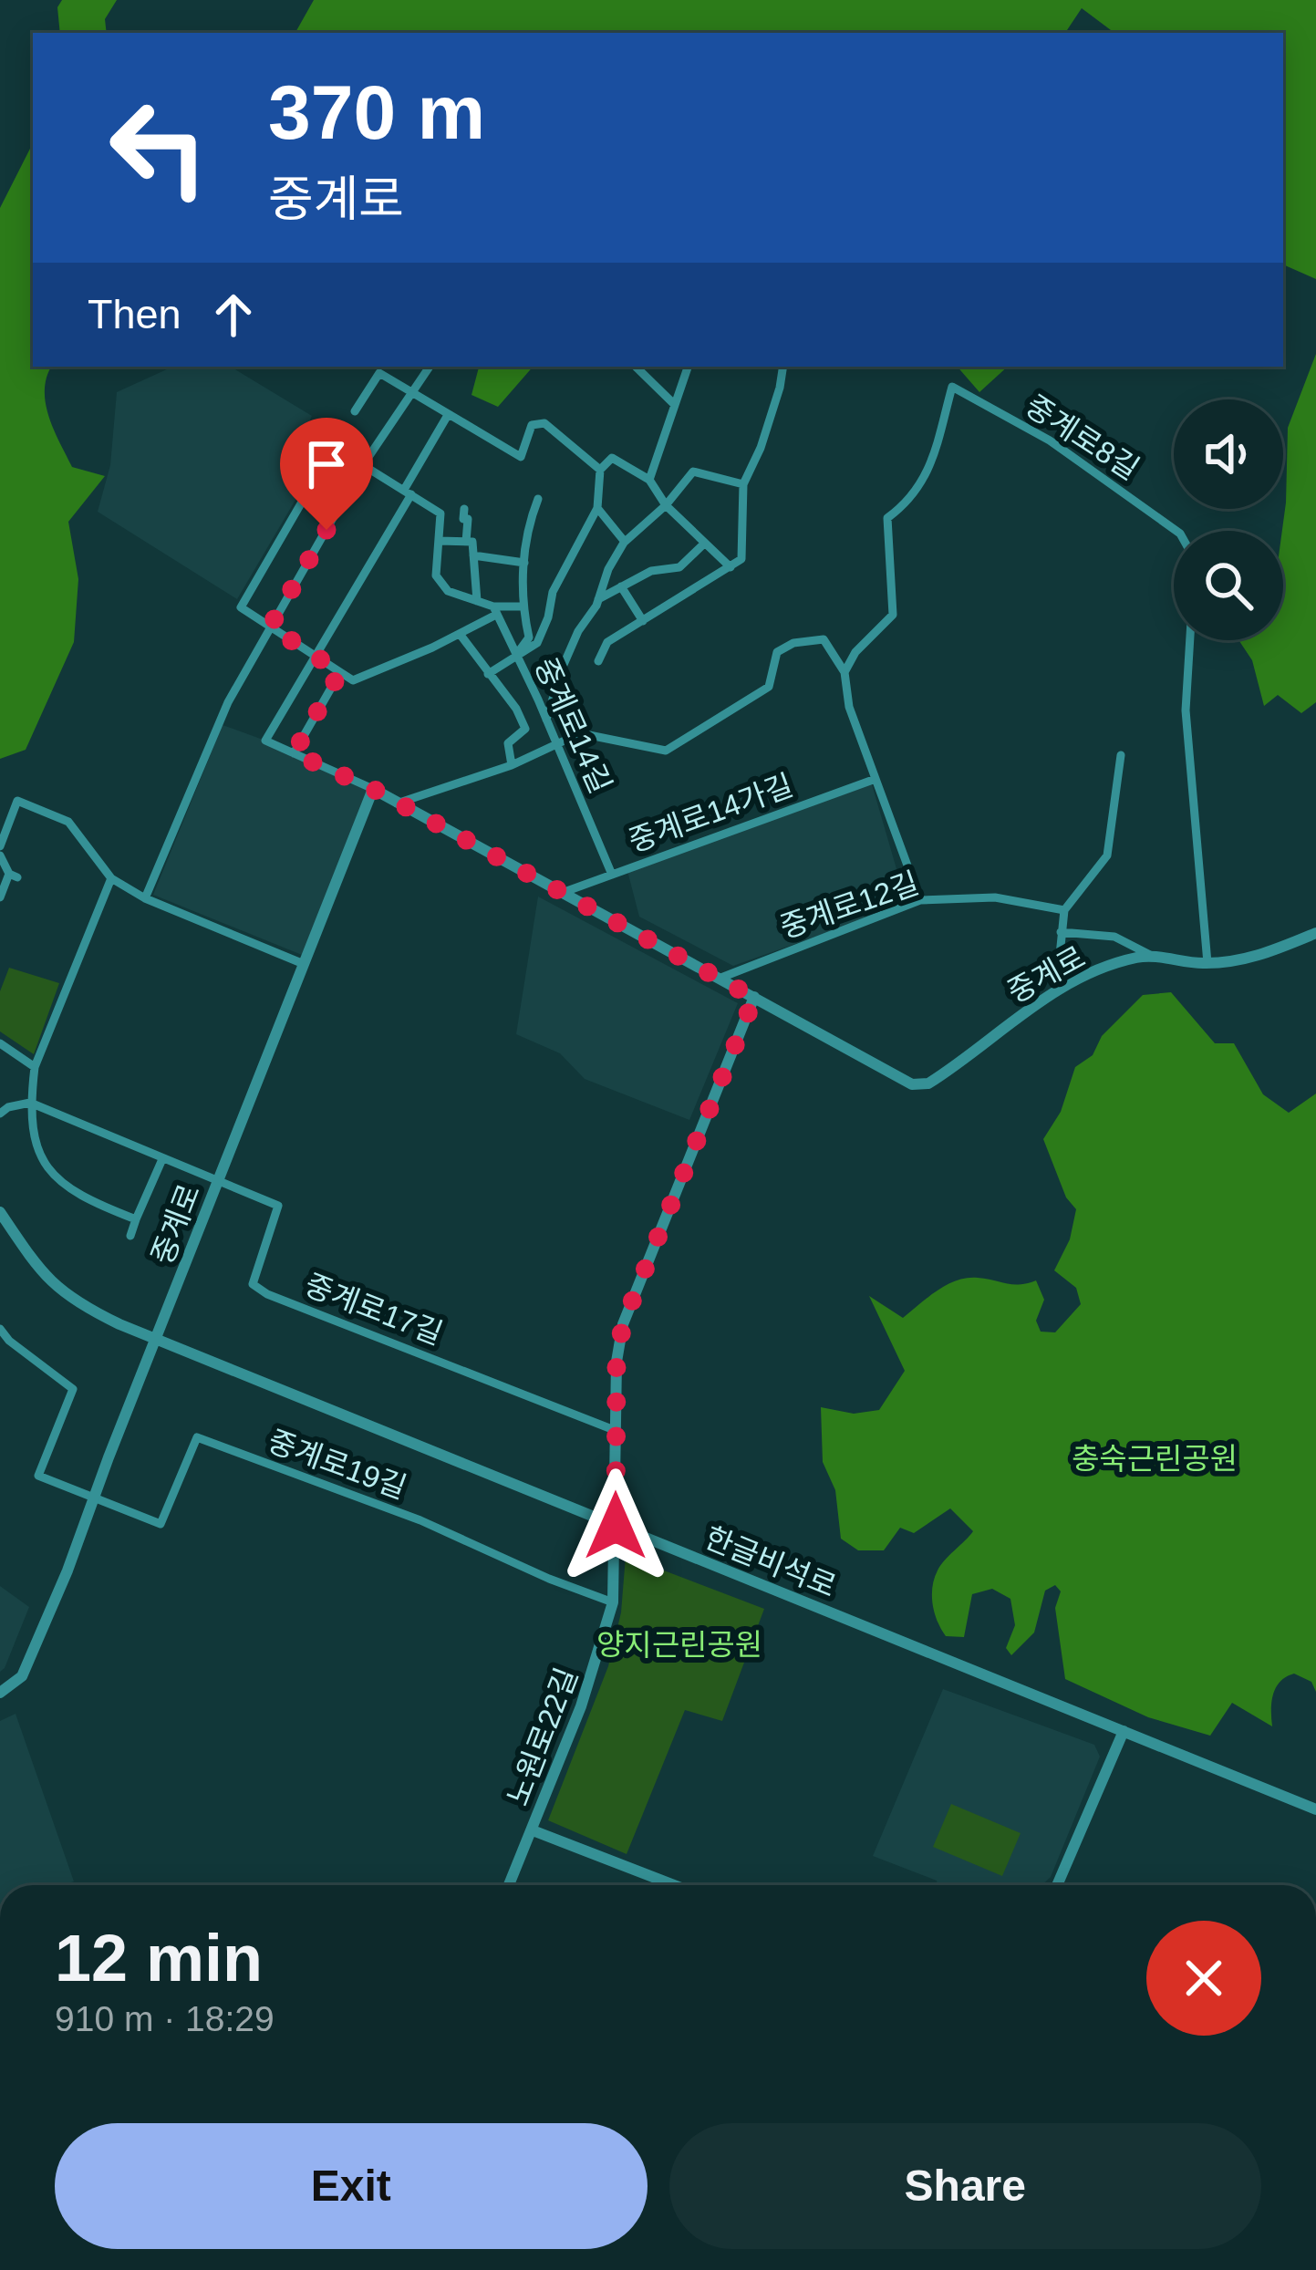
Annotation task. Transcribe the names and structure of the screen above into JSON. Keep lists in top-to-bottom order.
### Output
{
  "streets": {
    "street": [
      "중계로8길",
      "중계로14길",
      "중계로14가길",
      "중계로12길",
      "중계로",
      "중계로17길",
      "중계로19길",
      "한글비석로",
      "노원로22길"
    ]
  },
  "crossings": [
    ["중계로14길", "중계로14가길"],
    ["중계로14가길", "중계로"],
    ["중계로12길", "중계로"],
    ["중계로", "중계로17길"],
    ["중계로", "중계로19길"],
    ["중계로", "한글비석로"],
    ["중계로", "노원로22길"],
    ["중계로17길", "노원로22길"],
    ["중계로19길", "노원로22길"],
    ["한글비석로", "노원로22길"]
  ],
  "parks": ["충숙근린공원", "양지근린공원"],
  "page": {
    "turn": ["370 m", "중계로"],
    "then": "Then",
    "heading": ["12 min", "910 m · 18:29"],
    "buttons": ["Exit", "Share"]
  }
}
